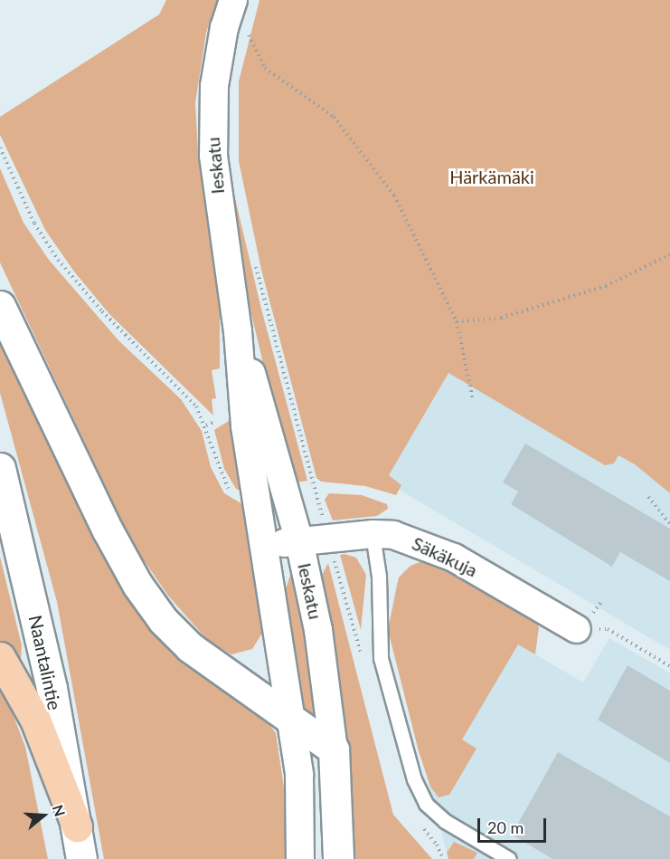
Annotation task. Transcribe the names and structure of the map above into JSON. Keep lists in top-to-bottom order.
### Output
{
  "streets": {
    "main road": ["Ieskatu", "Naantalintie"],
    "street": ["Säkäkuja"]
  },
  "crossings": [
    ["Ieskatu", "Säkäkuja"]
  ],
  "parks": ["Härkämäki"],
  "scale_bar": "20 m",
  "north": "right"
}
